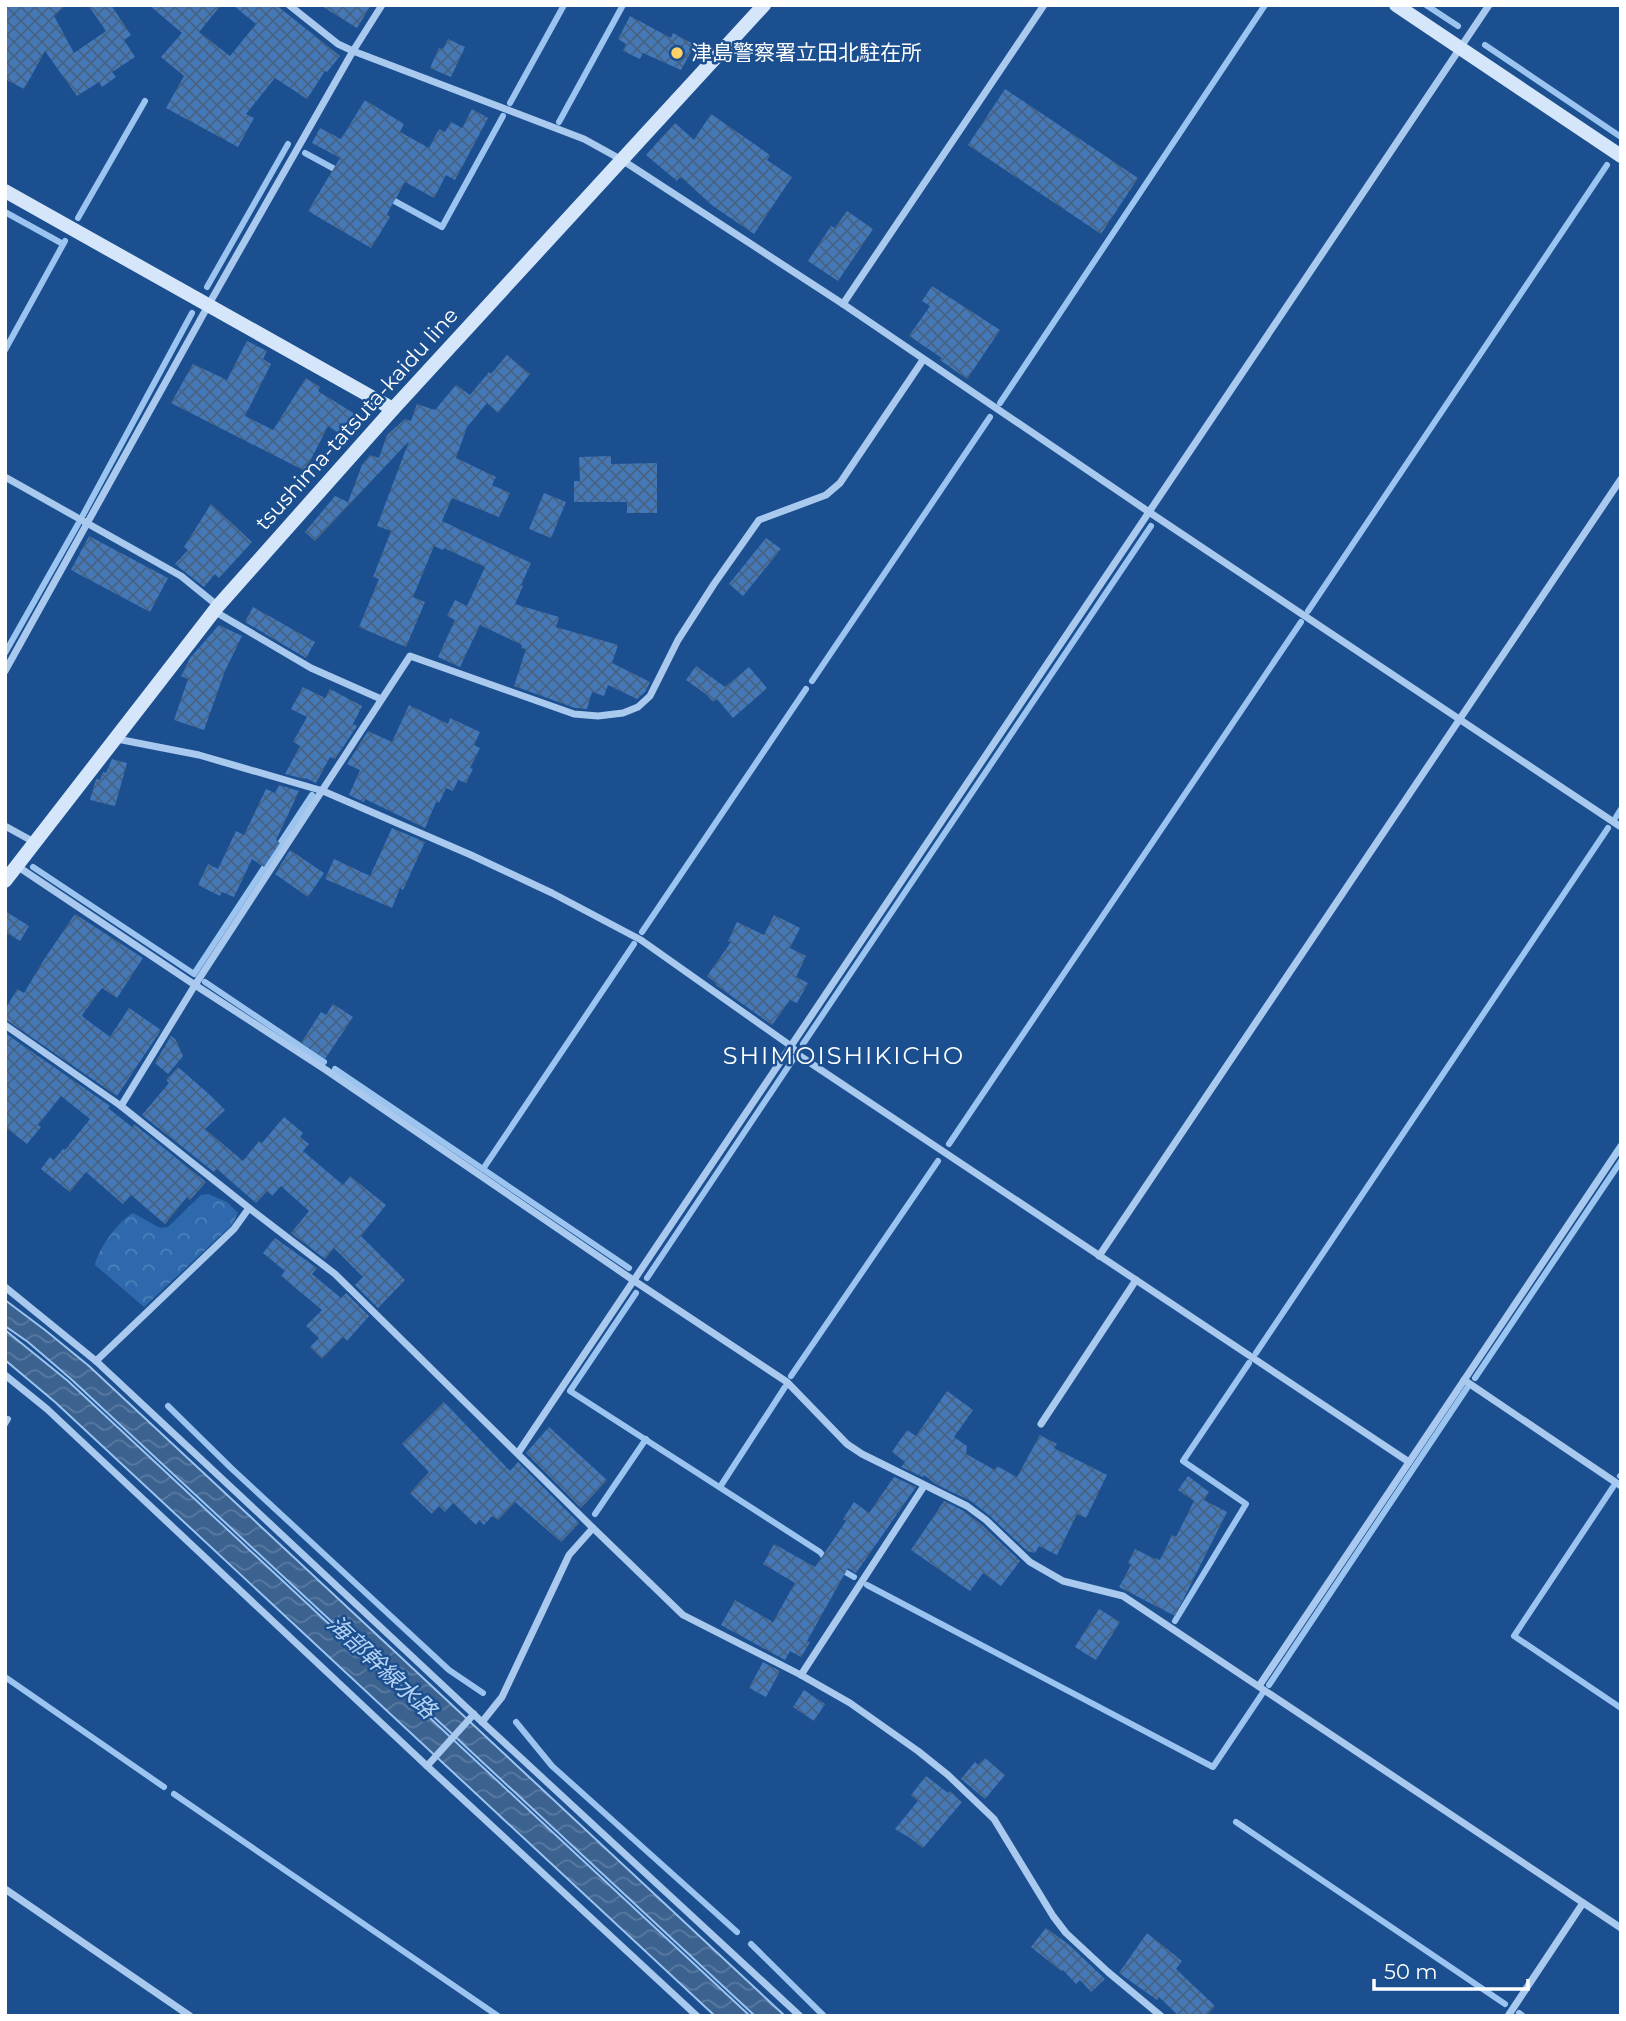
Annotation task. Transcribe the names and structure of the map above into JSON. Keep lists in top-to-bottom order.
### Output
{
  "streets": {
    "main road": ["tsushima-tatsuta-kaidu line"]
  },
  "districts": ["SHIMOISHIKICHO"],
  "water": ["海部幹線水路"],
  "places": ["津島警察署立田北駐在所"],
  "scale_bar": "50 m"
}
